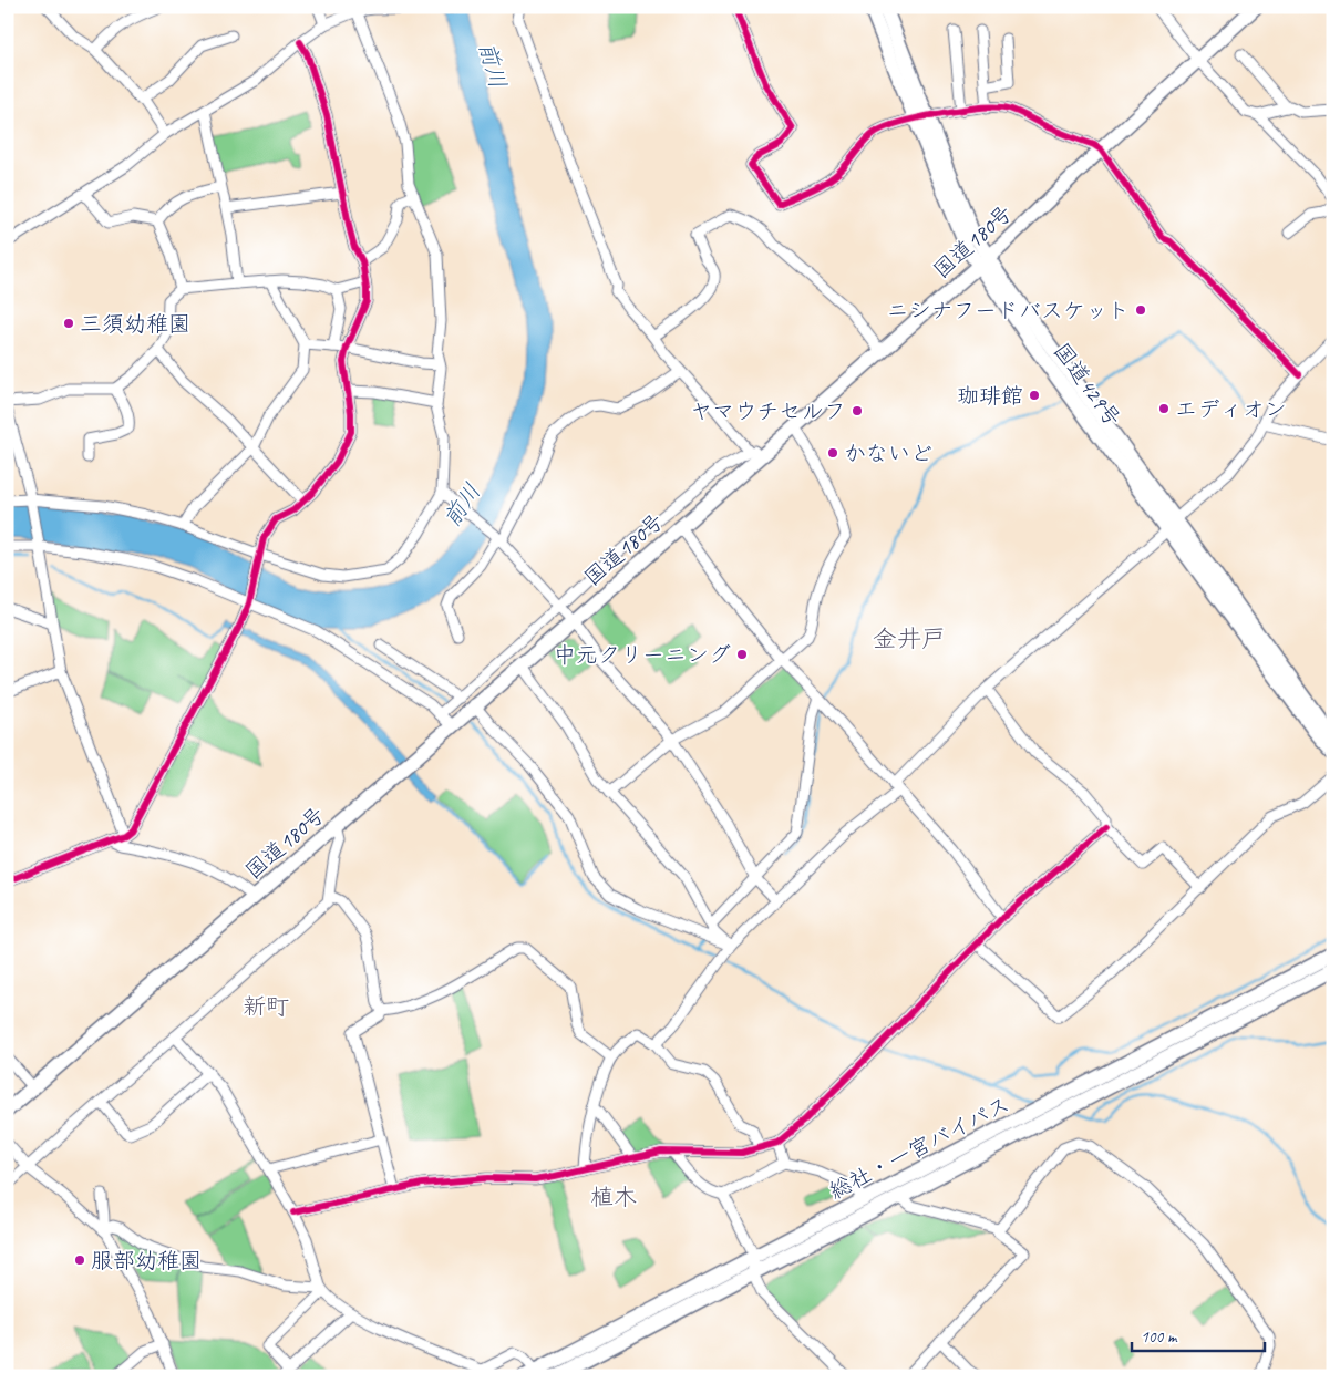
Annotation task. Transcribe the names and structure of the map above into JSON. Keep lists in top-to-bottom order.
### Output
{
  "streets": {
    "highway": ["国道180号", "国道429号", "総社・一宮バイパス"]
  },
  "crossings": [
    ["国道180号", "国道429号"]
  ],
  "districts": ["金井戸", "新町", "植木"],
  "water": ["前川"],
  "places": [
    "ニシナフードバスケット",
    "三須幼稚園",
    "珈琲館",
    "エディオン",
    "ヤマウチセルフ",
    "かないど",
    "中元クリーニング",
    "服部幼稚園"
  ],
  "scale_bar": "100 m"
}
